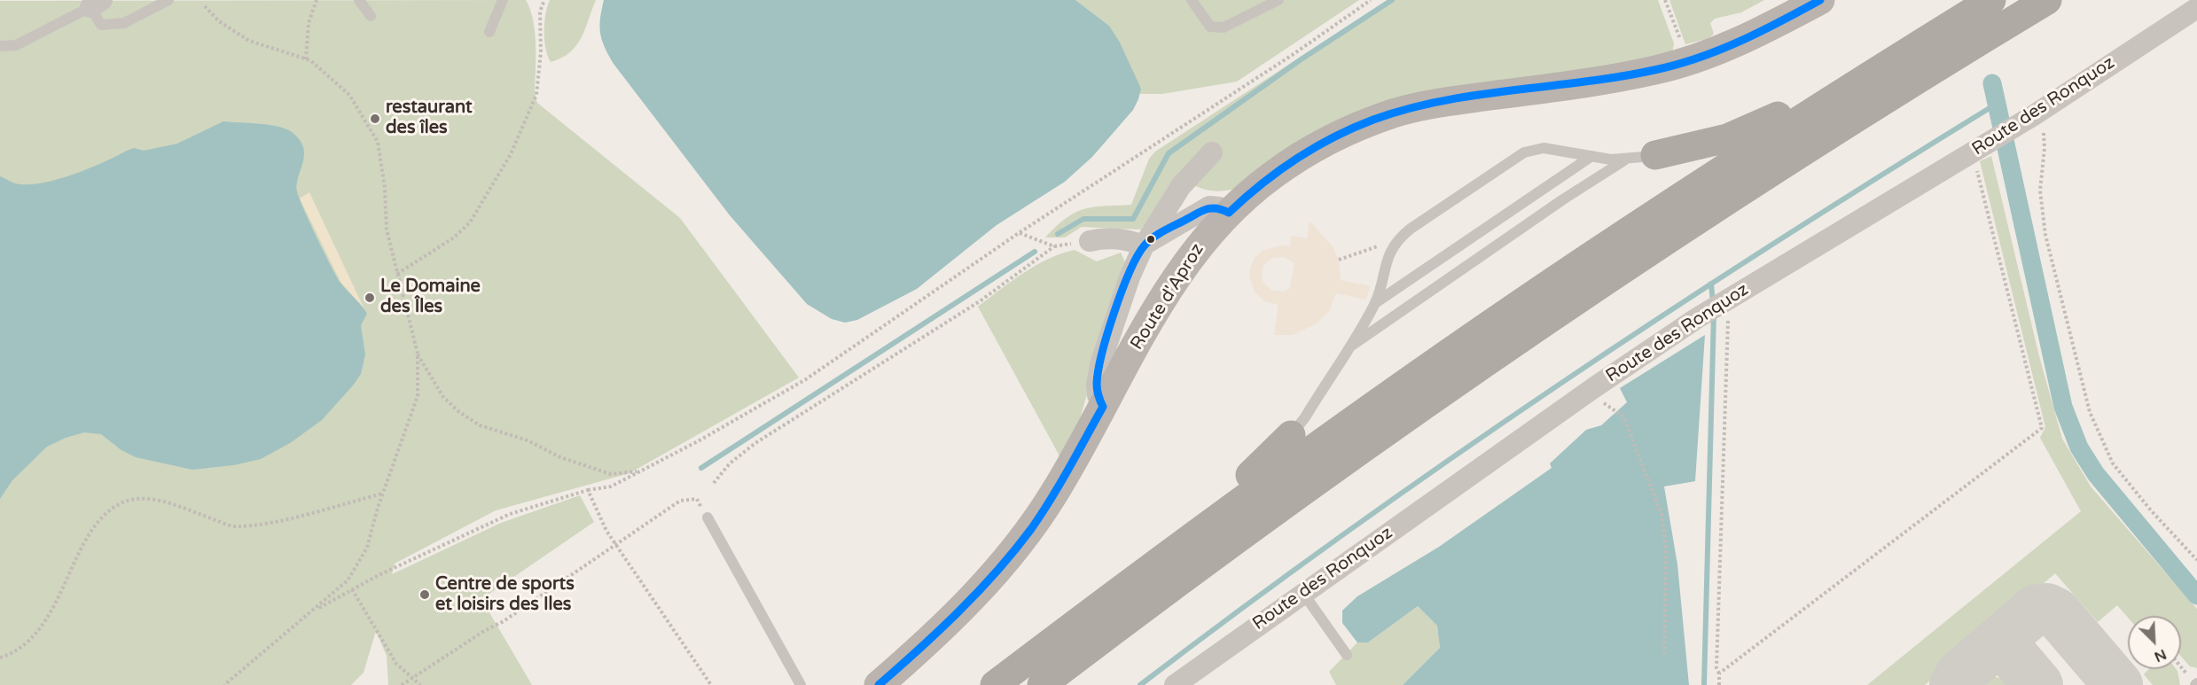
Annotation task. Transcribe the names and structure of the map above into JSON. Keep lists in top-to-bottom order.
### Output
{
  "streets": {
    "street": ["Route des Ronquoz", "Route d'Aproz"]
  },
  "places": ["restaurant des îles", "Le Domaine des Îles", "Centre de sports et loisirs des Iles"],
  "north": "bottom right"
}
